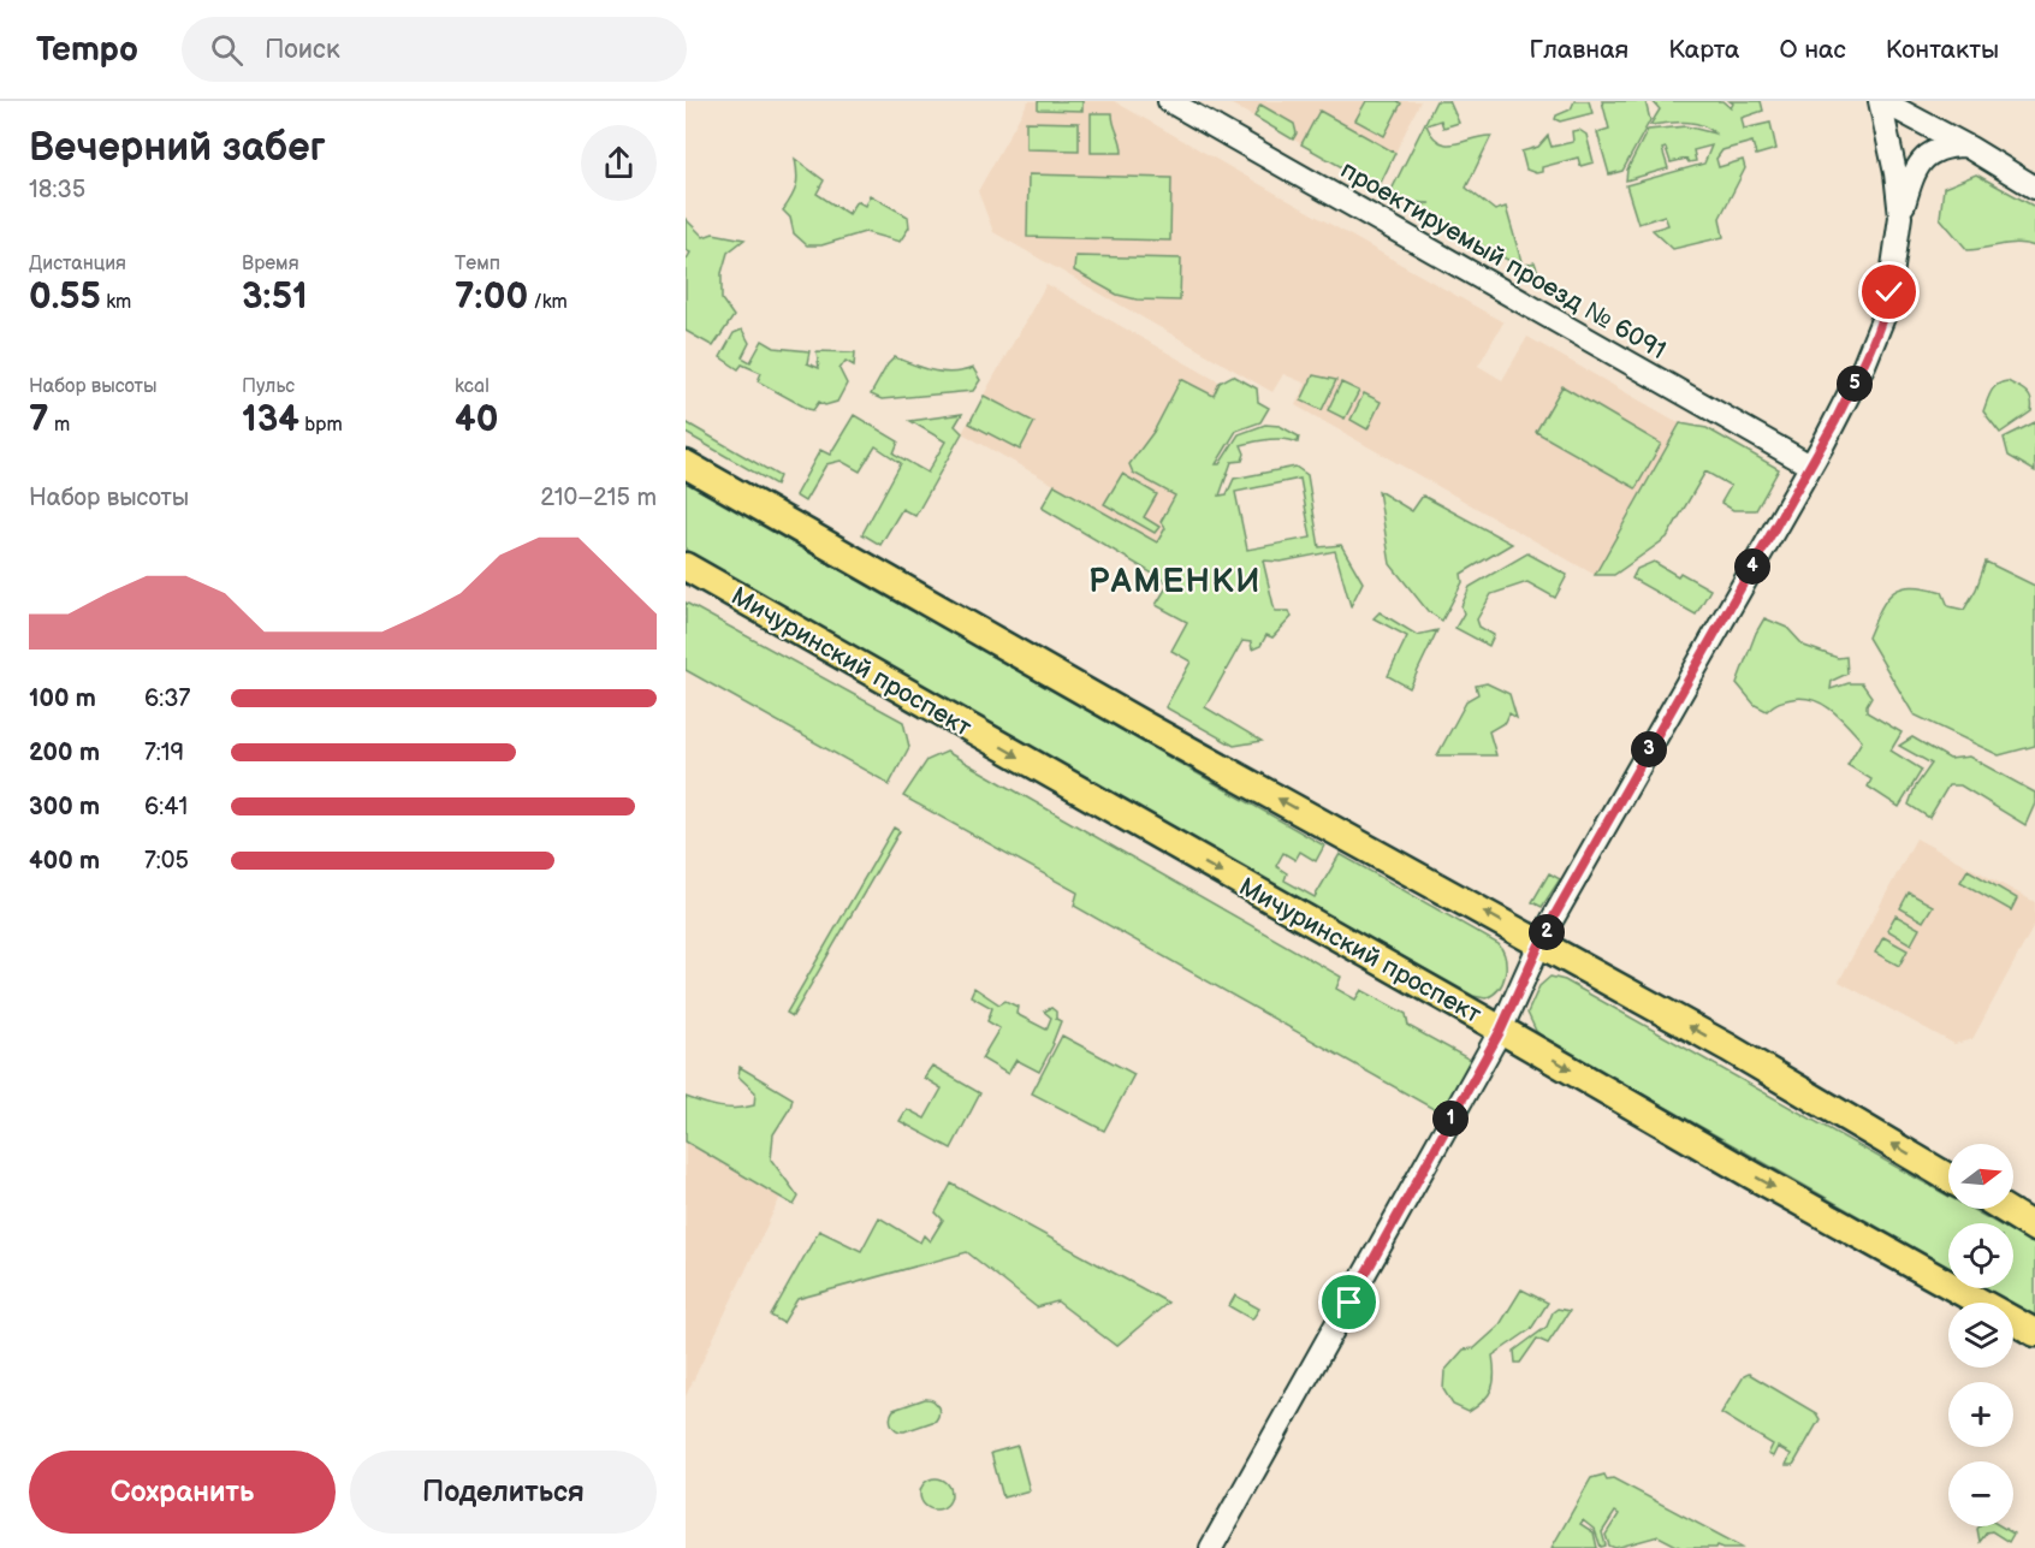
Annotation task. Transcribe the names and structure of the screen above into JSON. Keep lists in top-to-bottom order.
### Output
{
  "streets": {
    "main road": ["Мичуринский проспект"],
    "street": ["проектируемый проезд № 6091"]
  },
  "districts": ["РАМЕНКИ"],
  "north": "right",
  "page": {
    "header": "Tempo",
    "search": "Поиск",
    "nav": [
      "Главная",
      "Карта",
      "О нас",
      "Контакты"
    ],
    "heading": ["Вечерний забег", "18:35"],
    "stats": [
      ["Дистанция", "0.55 km"],
      ["Время", "3:51"],
      ["Темп", "7:00 /km"],
      ["Набор высоты", "7 m"],
      ["Пульс", "134 bpm"],
      ["kcal", "40"]
    ],
    "pins": [
      "5",
      "4",
      "3",
      "2",
      "1"
    ],
    "chart": ["Набор высоты", "210–215 m"],
    "list": [
      {
        "name": "100 m",
        "note": "6:37"
      },
      {
        "name": "200 m",
        "note": "7:19"
      },
      {
        "name": "300 m",
        "note": "6:41"
      },
      {
        "name": "400 m",
        "note": "7:05"
      }
    ],
    "map_buttons": ["+", "−"],
    "buttons": ["Сохранить", "Поделиться"]
  }
}
